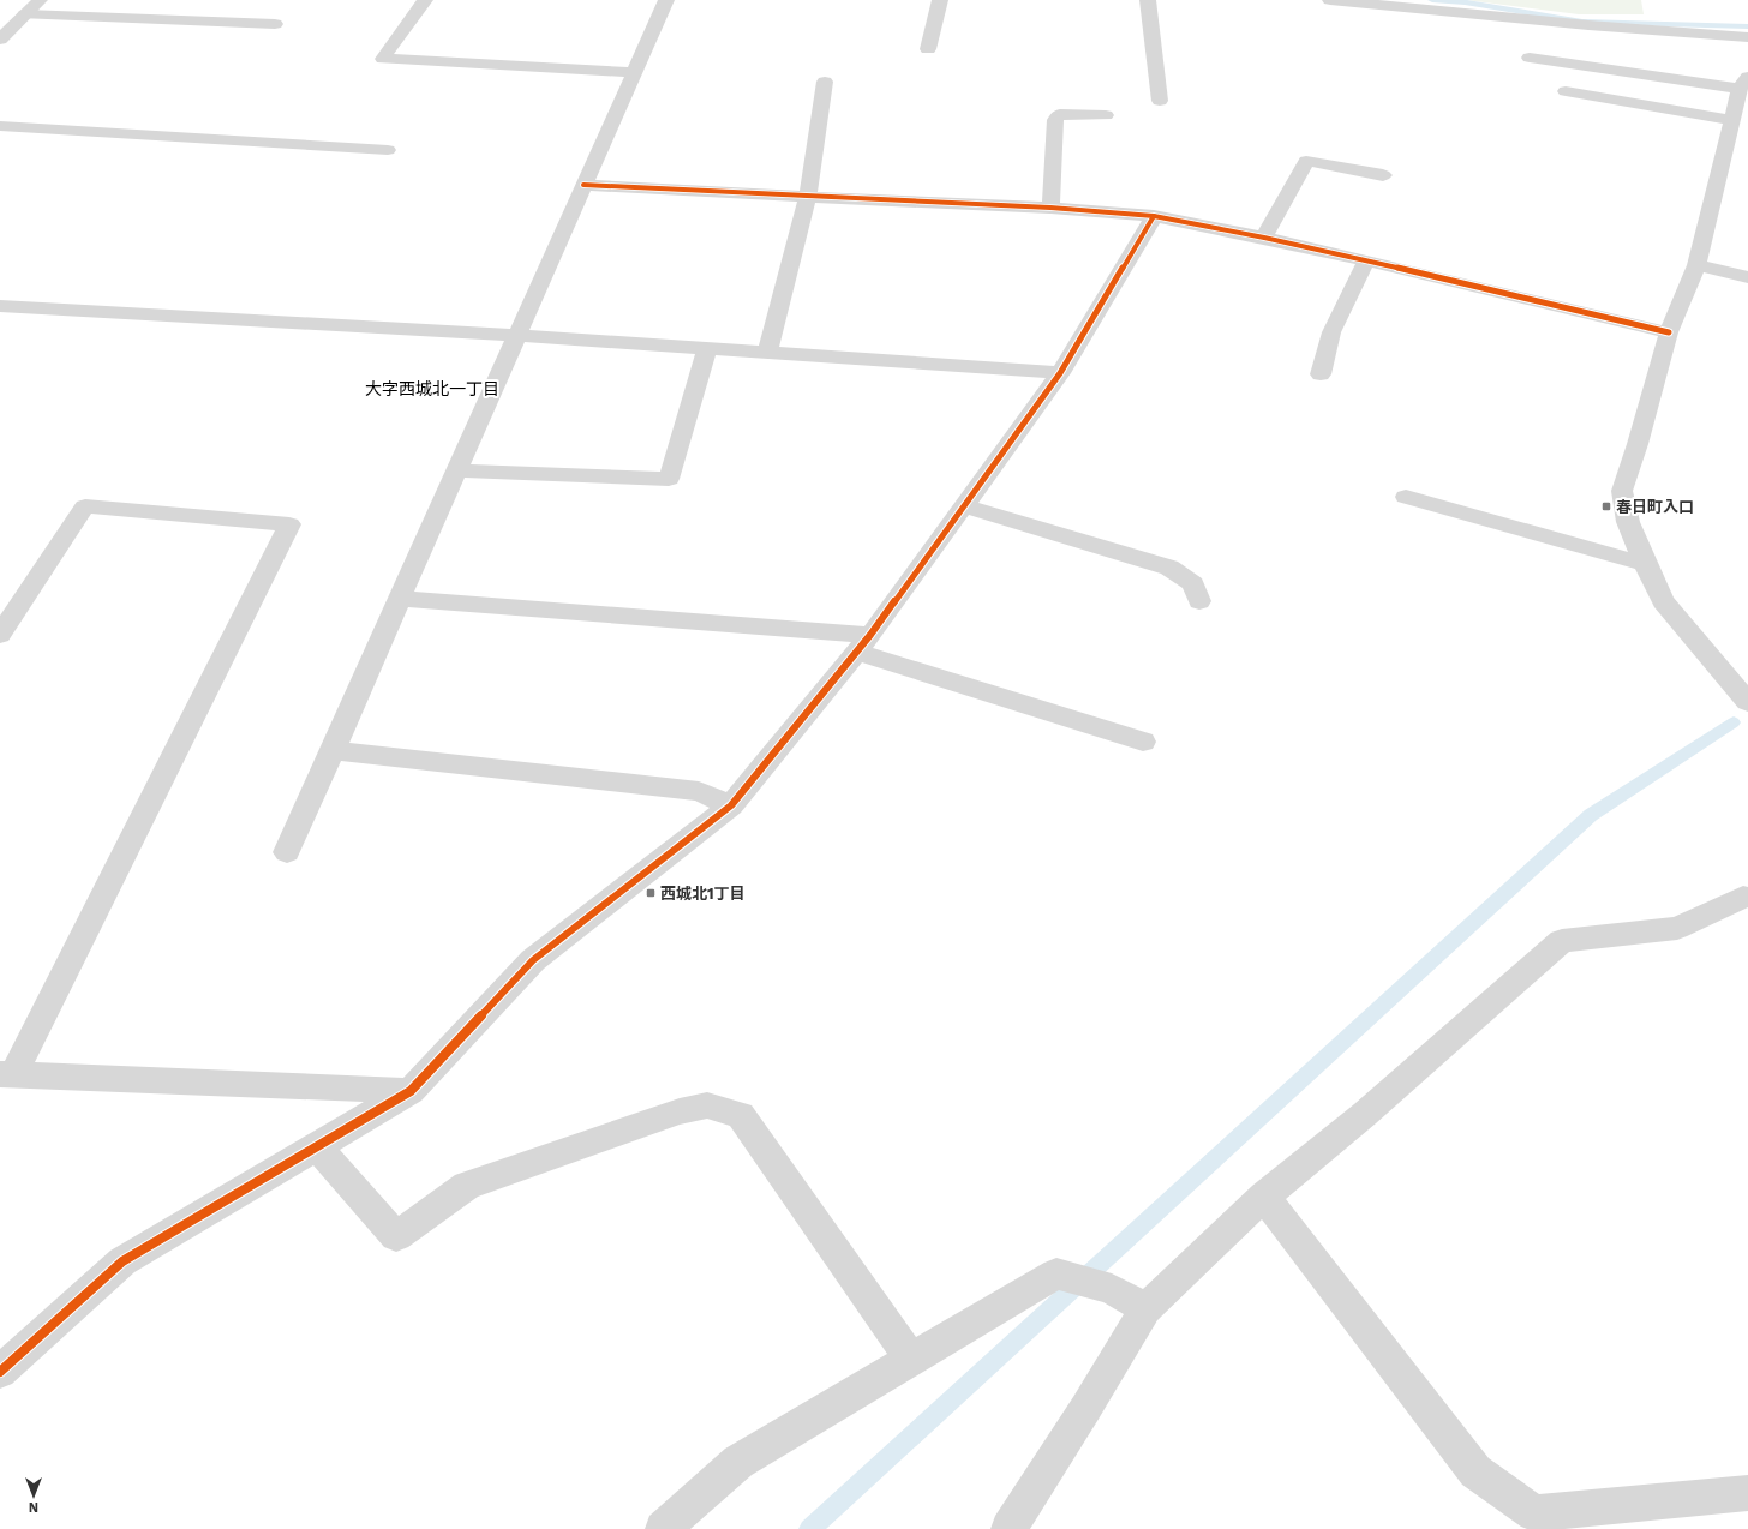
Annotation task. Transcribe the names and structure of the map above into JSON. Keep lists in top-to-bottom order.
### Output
{
  "districts": ["大字西城北一丁目"],
  "places": {
    "transit": ["春日町入口", "西城北1丁目"]
  },
  "north": "bottom"
}
